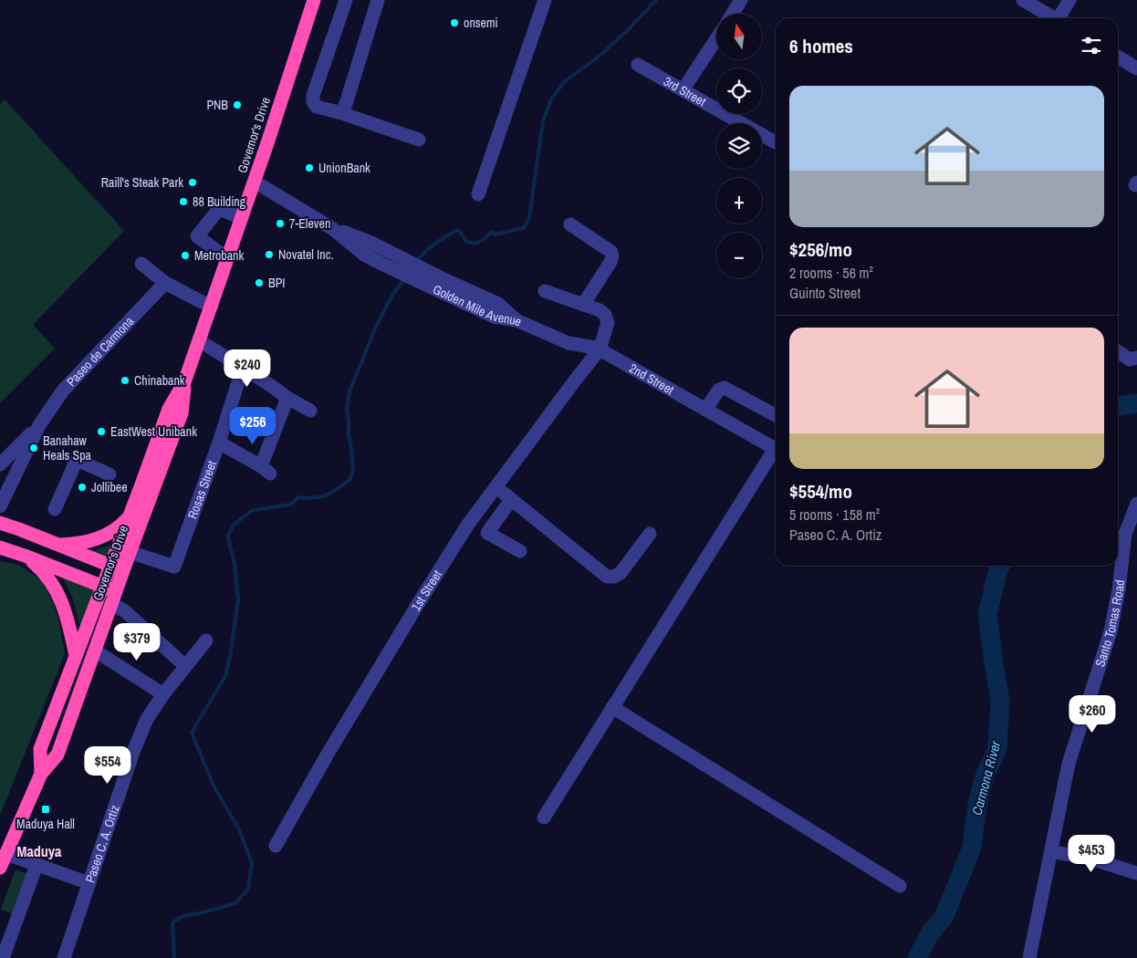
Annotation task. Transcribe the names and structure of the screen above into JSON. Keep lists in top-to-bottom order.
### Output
{
  "streets": {
    "highway": ["Governor's Drive"],
    "street": [
      "3rd Street",
      "Golden Mile Avenue",
      "Paseo de Carmona",
      "2nd Street",
      "Rosas Street",
      "1st Street",
      "Santo Tomas Road",
      "Paseo C. A. Ortiz"
    ]
  },
  "crossings": [
    ["Governor's Drive", "Golden Mile Avenue"],
    ["Governor's Drive", "Rosas Street"],
    ["Golden Mile Avenue", "2nd Street"],
    ["2nd Street", "1st Street"]
  ],
  "districts": ["Maduya"],
  "water": ["Carmona River"],
  "places": {
    "other": [
      "onsemi",
      "PNB",
      "UnionBank",
      "Raill's Steak Park",
      "88 Building",
      "7-Eleven",
      "Novatel Inc.",
      "Metrobank",
      "BPI",
      "Chinabank",
      "EastWest Unibank",
      "Banahaw Heals Spa",
      "Jollibee"
    ],
    "transit": ["Maduya Hall"]
  },
  "north": "top",
  "page": {
    "map_buttons": ["+", "−"],
    "heading": "6 homes",
    "list": [
      {
        "name": "$256/mo",
        "note": "2 rooms · 56 m² · Guinto Street"
      },
      {
        "name": "$554/mo",
        "note": "5 rooms · 158 m² · Paseo C. A. Ortiz"
      }
    ],
    "price": [
      "$240",
      "$256",
      "$379",
      "$260",
      "$554",
      "$453"
    ]
  }
}
